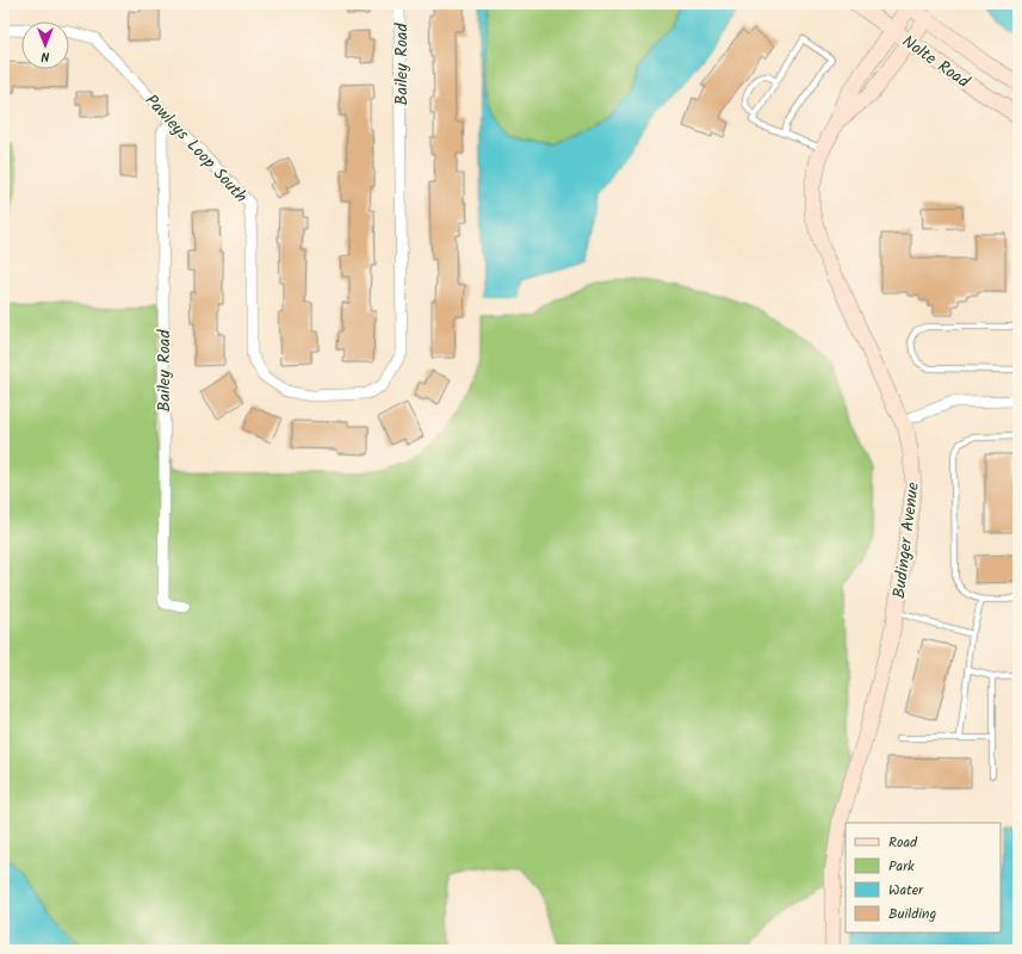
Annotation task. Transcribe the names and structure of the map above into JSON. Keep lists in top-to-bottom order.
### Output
{
  "streets": {
    "street": [
      "Nolte Road",
      "Bailey Road",
      "Pawleys Loop South",
      "Budinger Avenue"
    ]
  },
  "crossings": [
    ["Nolte Road", "Budinger Avenue"],
    ["Bailey Road", "Pawleys Loop South"]
  ],
  "legend": [
    "Road",
    "Park",
    "Water",
    "Building"
  ],
  "north": "bottom"
}
